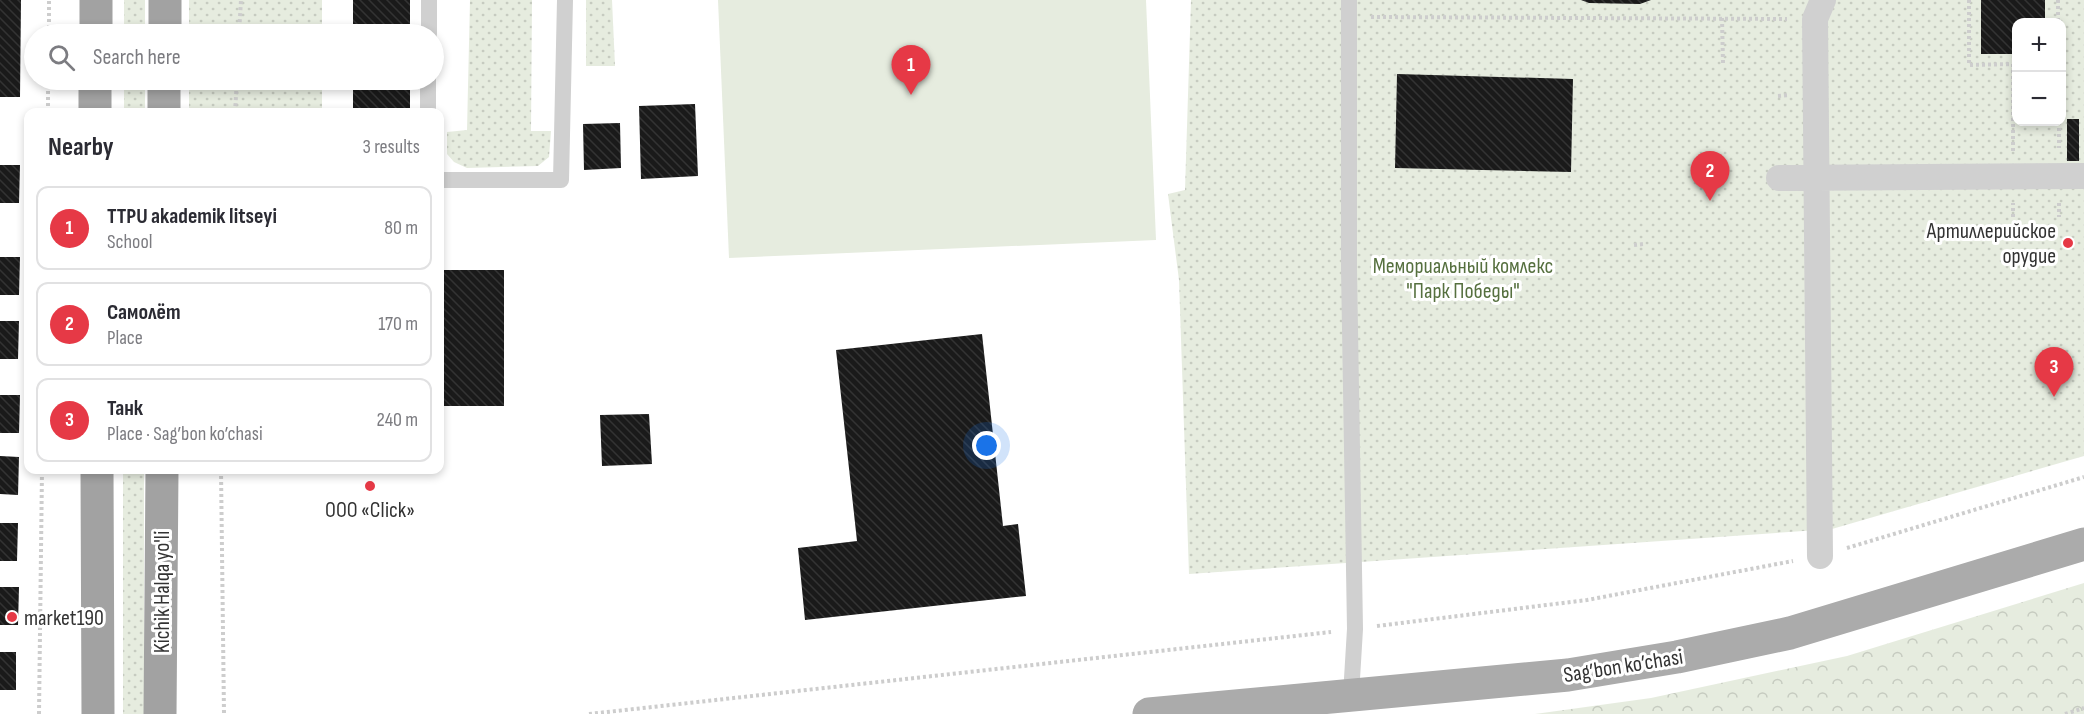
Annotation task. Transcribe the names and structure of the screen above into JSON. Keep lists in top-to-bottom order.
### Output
{
  "streets": {
    "highway": ["Kichik Halqa yo'li"],
    "main road": ["Sag’bon ko’chasi"]
  },
  "parks": ["Мемориальный комлекс \"Парк Победы\""],
  "places": ["Артиллерийское орудие", "OOO «Click»", "market190"],
  "page": {
    "map_buttons": ["+", "−"],
    "search": "Search here",
    "pins": ["1", "2", "3"],
    "heading": ["Nearby", "3 results"],
    "list": [
      {
        "mark": "1",
        "name": "TTPU akademik litseyi",
        "note": "School",
        "value": "80 m"
      },
      {
        "mark": "2",
        "name": "Самолёт",
        "note": "Place",
        "value": "170 m"
      },
      {
        "mark": "3",
        "name": "Танк",
        "note": "Place · Sag’bon ko’chasi",
        "value": "240 m"
      }
    ]
  }
}
